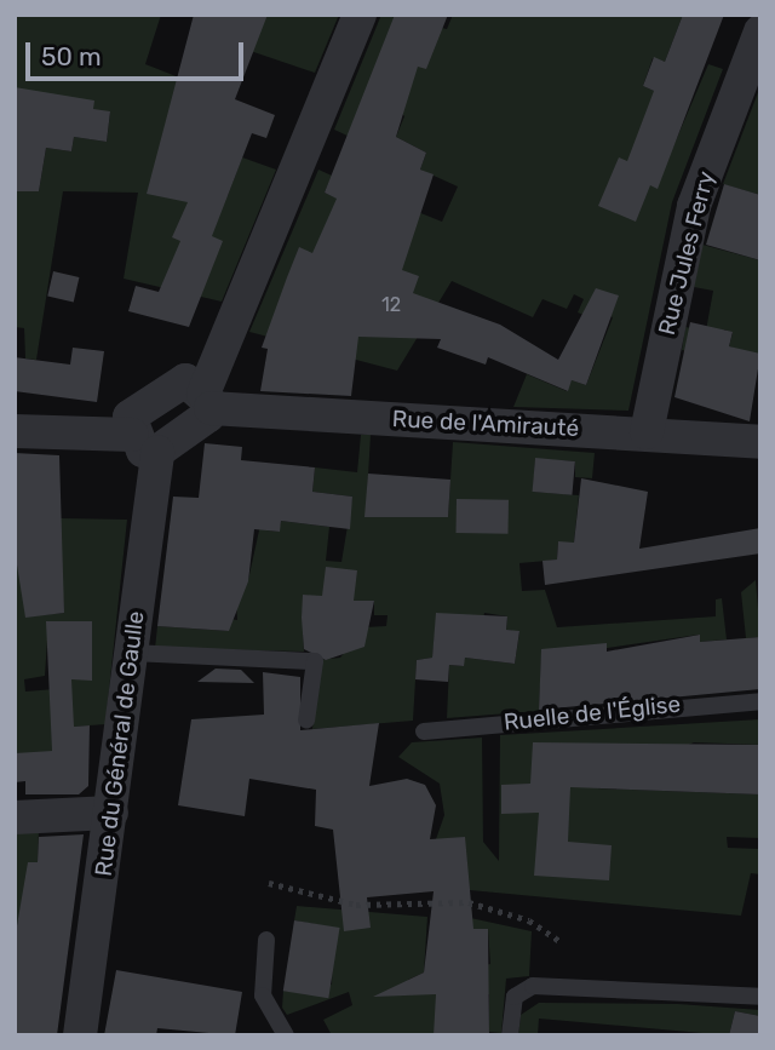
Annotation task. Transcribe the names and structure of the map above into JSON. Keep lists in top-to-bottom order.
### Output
{
  "streets": {
    "street": ["Rue Jules Ferry", "Rue de l'Amirauté", "Rue du Général de Gaulle"],
    "lane": ["Ruelle de l'Église"]
  },
  "crossings": [
    ["Rue Jules Ferry", "Rue de l'Amirauté"],
    ["Rue de l'Amirauté", "Rue du Général de Gaulle"]
  ],
  "house_numbers": ["12"],
  "scale_bar": "50 m"
}
